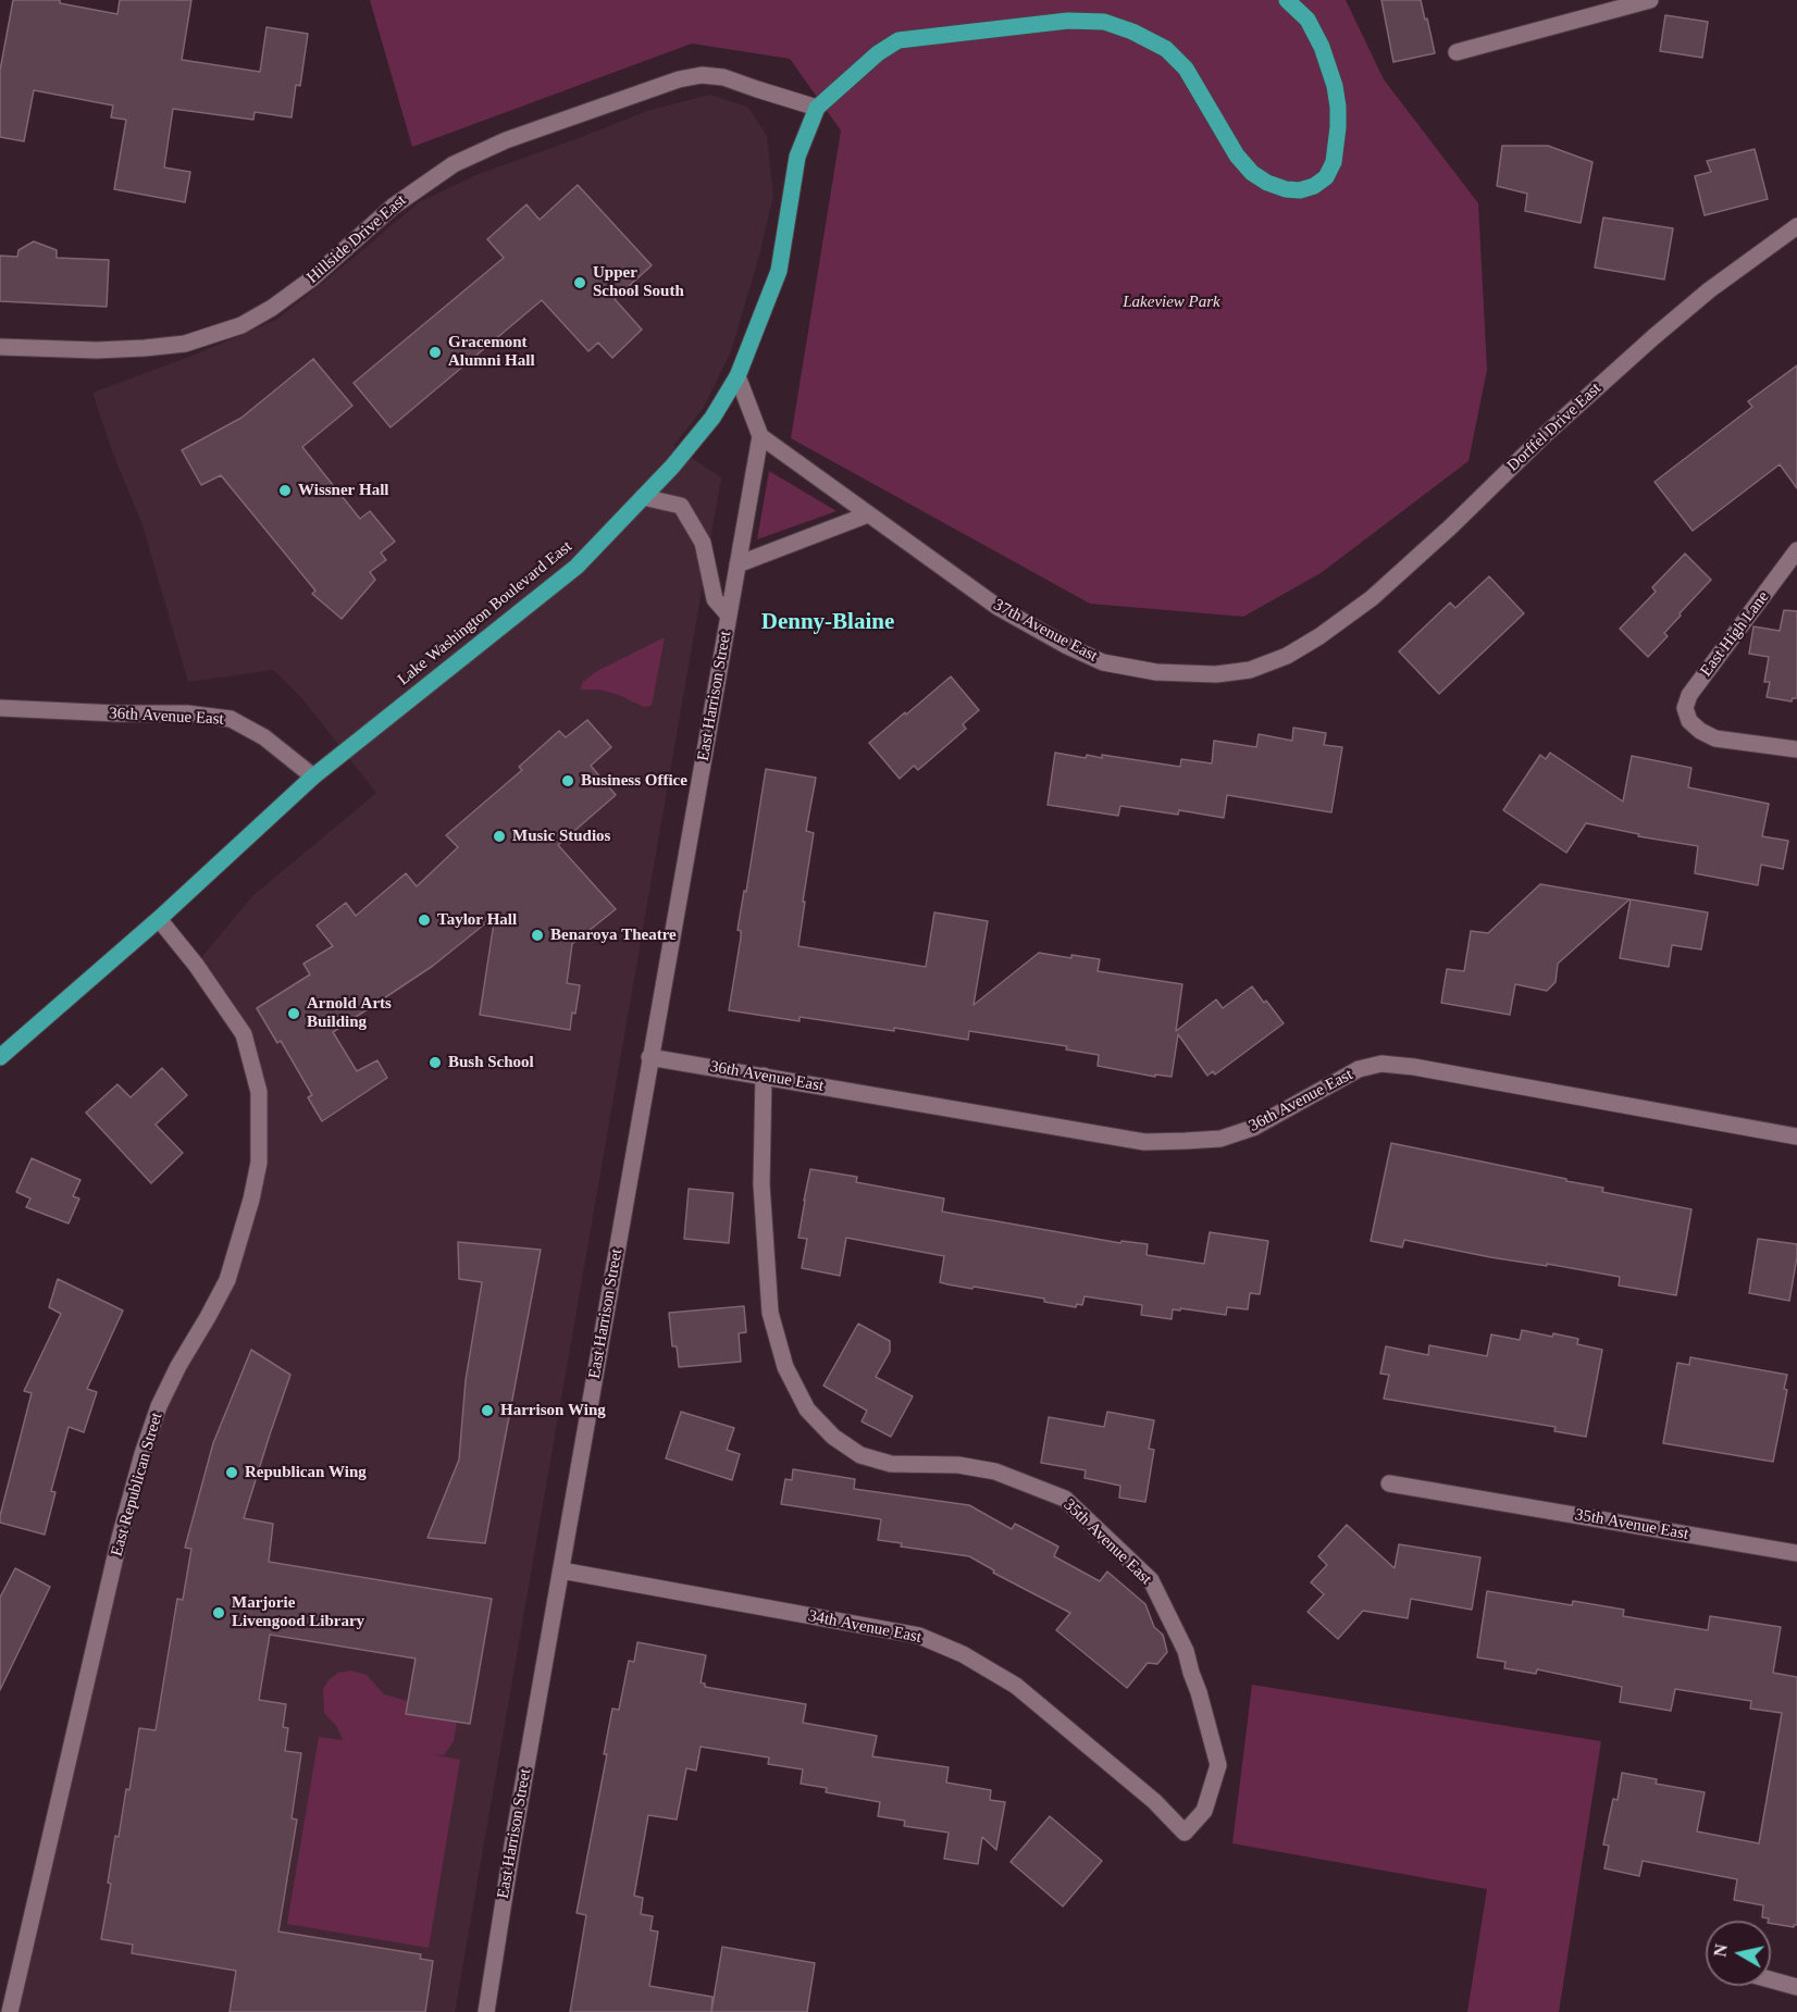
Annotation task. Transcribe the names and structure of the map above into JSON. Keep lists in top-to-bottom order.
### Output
{
  "streets": {
    "main road": ["Lake Washington Boulevard East"],
    "street": [
      "Hillside Drive East",
      "Dorffel Drive East",
      "37th Avenue East",
      "East High Lane",
      "East Harrison Street",
      "36th Avenue East",
      "East Republican Street",
      "35th Avenue East",
      "34th Avenue East"
    ]
  },
  "crossings": [
    ["Hillside Drive East", "Lake Washington Boulevard East"],
    ["Dorffel Drive East", "37th Avenue East"],
    ["Lake Washington Boulevard East", "East Harrison Street"],
    ["Lake Washington Boulevard East", "36th Avenue East"],
    ["Lake Washington Boulevard East", "East Republican Street"],
    ["37th Avenue East", "East Harrison Street"],
    ["East Harrison Street", "36th Avenue East"],
    ["East Harrison Street", "34th Avenue East"],
    ["36th Avenue East", "35th Avenue East"],
    ["35th Avenue East", "34th Avenue East"]
  ],
  "districts": ["Denny-Blaine"],
  "parks": ["Lakeview Park"],
  "places": [
    "Upper School South",
    "Gracemont Alumni Hall",
    "Wissner Hall",
    "Business Office",
    "Music Studios",
    "Taylor Hall",
    "Benaroya Theatre",
    "Arnold Arts Building",
    "Bush School",
    "Harrison Wing",
    "Republican Wing",
    "Marjorie Livengood Library"
  ],
  "north": "left"
}
